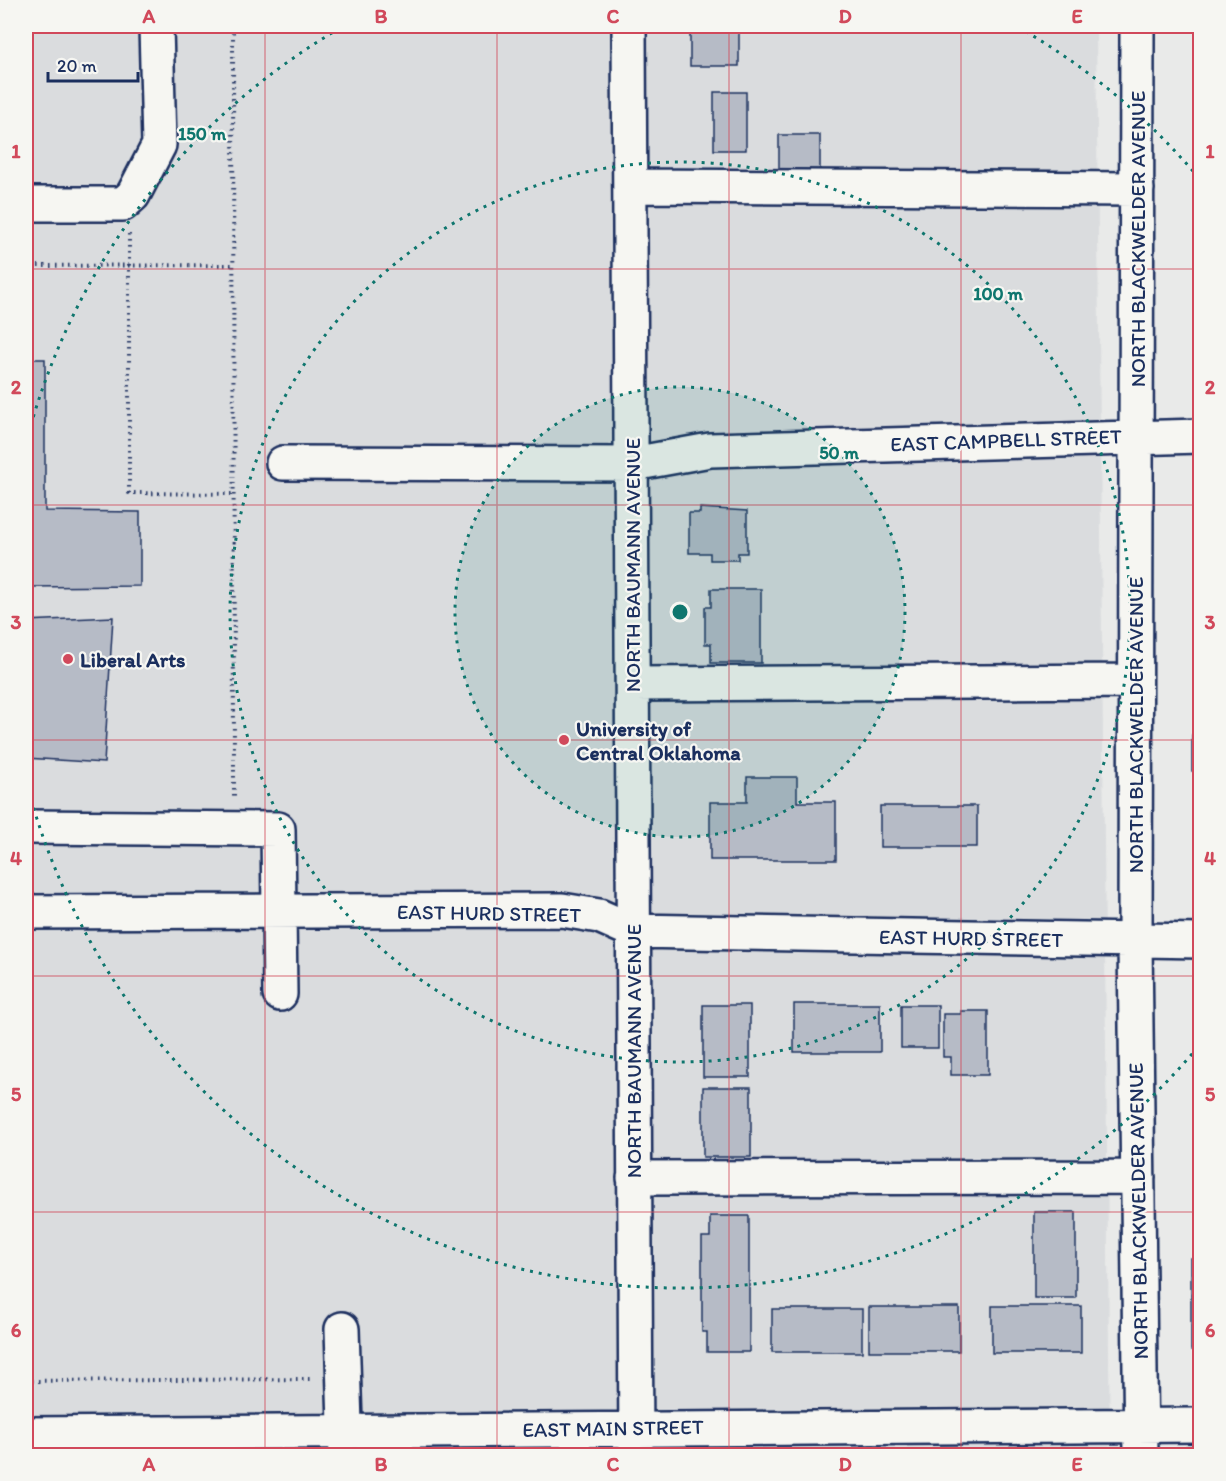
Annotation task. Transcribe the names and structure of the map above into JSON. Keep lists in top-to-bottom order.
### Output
{
  "streets": {
    "street": [
      "NORTH BLACKWELDER AVENUE",
      "EAST CAMPBELL STREET",
      "NORTH BAUMANN AVENUE",
      "EAST HURD STREET",
      "EAST MAIN STREET"
    ]
  },
  "crossings": [
    ["NORTH BLACKWELDER AVENUE", "EAST CAMPBELL STREET"],
    ["NORTH BLACKWELDER AVENUE", "EAST HURD STREET"],
    ["NORTH BLACKWELDER AVENUE", "EAST MAIN STREET"],
    ["EAST CAMPBELL STREET", "NORTH BAUMANN AVENUE"],
    ["NORTH BAUMANN AVENUE", "EAST HURD STREET"],
    ["NORTH BAUMANN AVENUE", "EAST MAIN STREET"]
  ],
  "places": ["Liberal Arts", "University of Central Oklahoma"],
  "scale_bar": "20 m",
  "grid": {
    "columns": [
      "A",
      "B",
      "C",
      "D",
      "E"
    ],
    "rows": [
      "1",
      "2",
      "3",
      "4",
      "5",
      "6"
    ]
  },
  "rings": ["150 m", "100 m", "50 m"]
}
